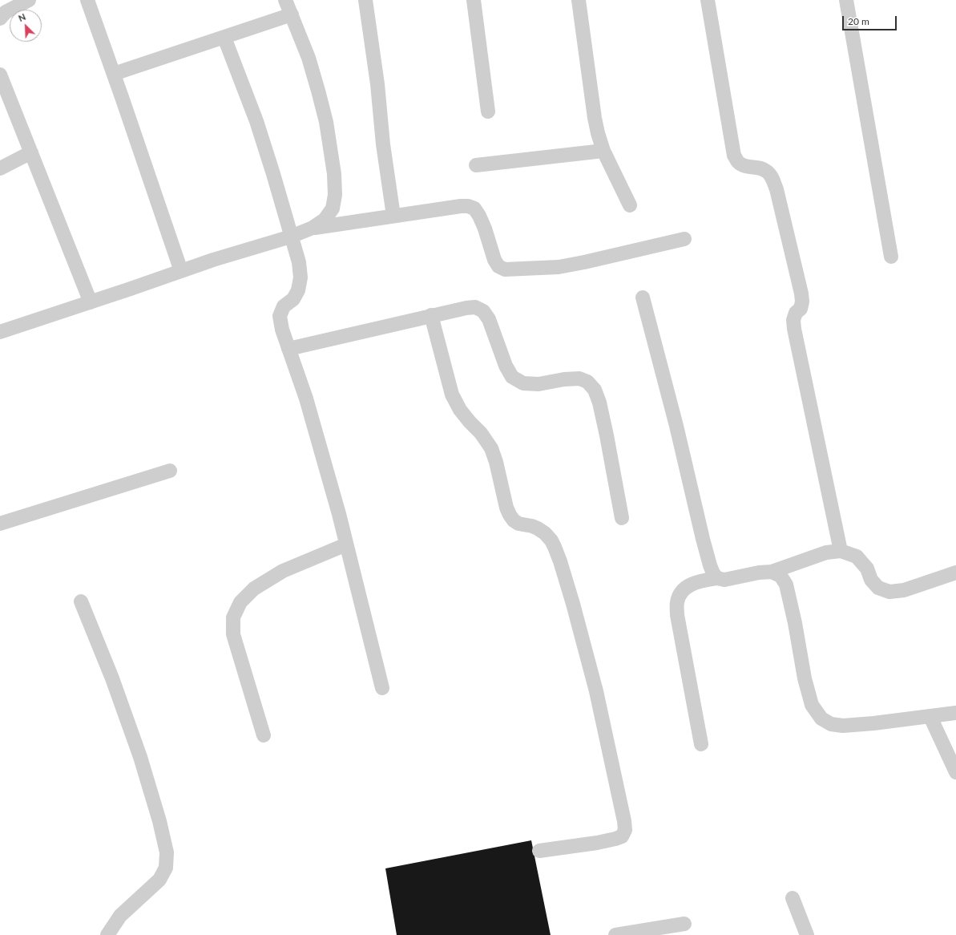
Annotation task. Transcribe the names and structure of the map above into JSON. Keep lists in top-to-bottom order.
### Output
{
  "scale_bar": "20 m",
  "north": "top left"
}
